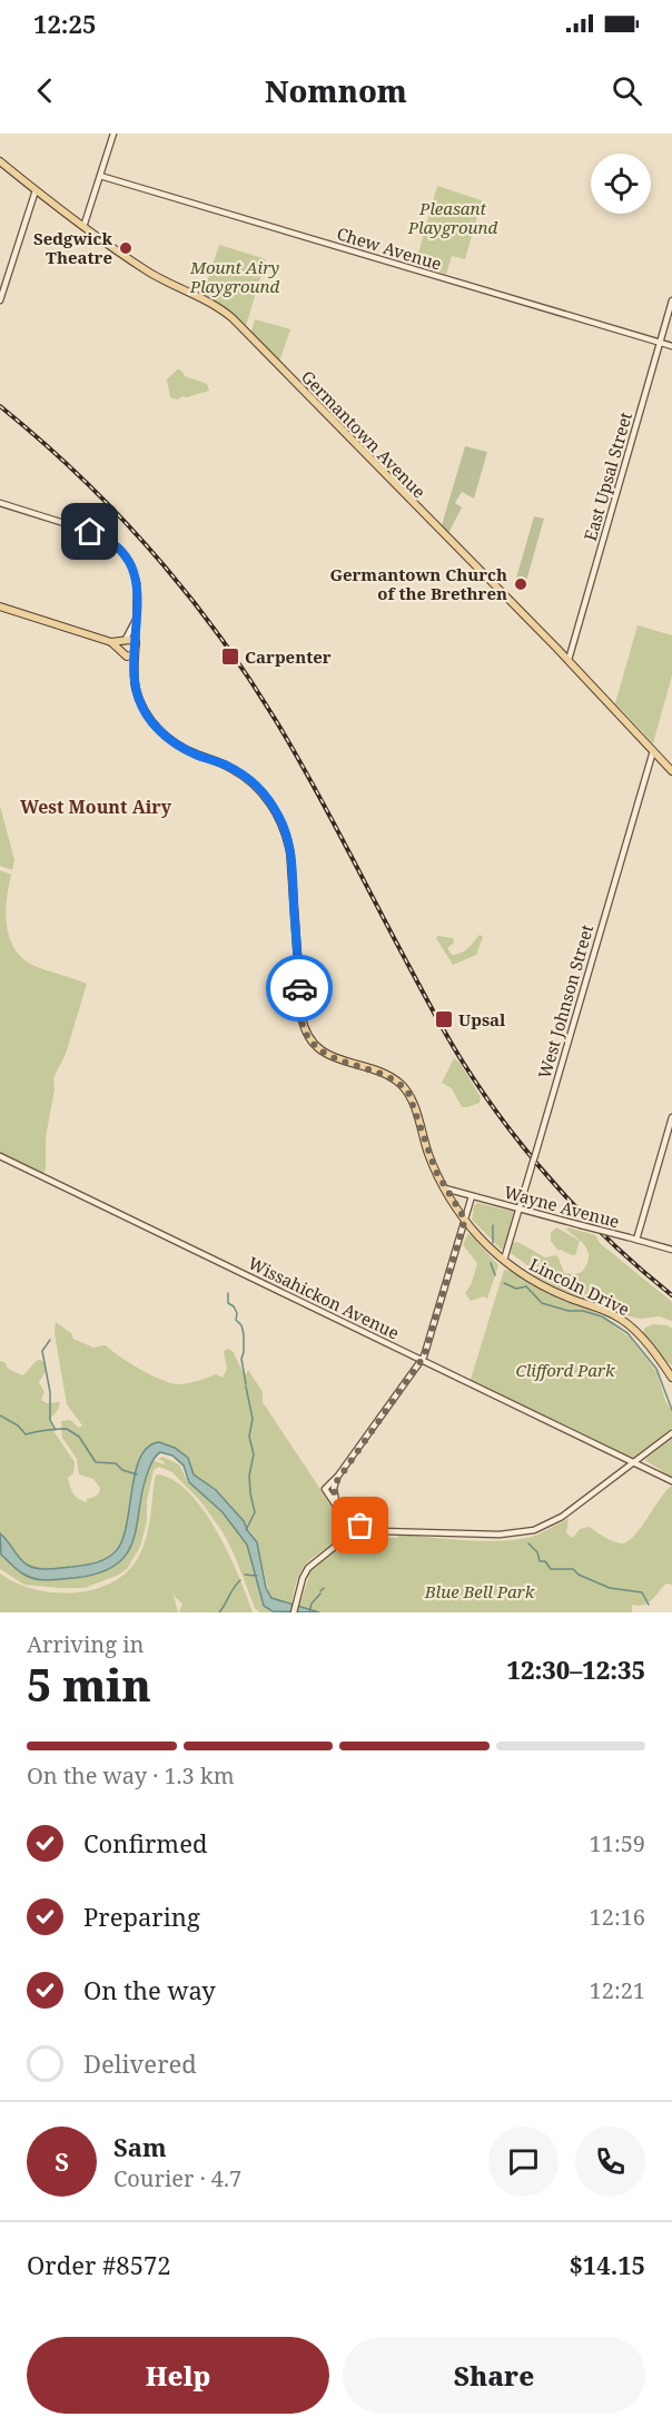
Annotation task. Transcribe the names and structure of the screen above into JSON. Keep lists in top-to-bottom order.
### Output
{
  "streets": {
    "main road": ["Germantown Avenue", "Lincoln Drive"],
    "street": [
      "Chew Avenue",
      "East Upsal Street",
      "West Johnson Street",
      "Wayne Avenue",
      "Wissahickon Avenue"
    ]
  },
  "crossings": [
    ["Chew Avenue", "East Upsal Street"],
    ["Germantown Avenue", "East Upsal Street"],
    ["Germantown Avenue", "West Johnson Street"],
    ["West Johnson Street", "Wayne Avenue"],
    ["West Johnson Street", "Lincoln Drive"],
    ["Wayne Avenue", "Lincoln Drive"]
  ],
  "districts": ["West Mount Airy"],
  "parks": [
    "Pleasant Playground",
    "Mount Airy Playground",
    "Clifford Park",
    "Blue Bell Park"
  ],
  "places": {
    "other": ["Sedgwick Theatre", "Germantown Church of the Brethren"],
    "transit": ["Carpenter", "Upsal"]
  },
  "page": {
    "status": "12:25",
    "header": "Nomnom",
    "heading": ["5 min", "Arriving in", "12:30–12:35"],
    "panel": [
      "Sam",
      "Courier · 4.7",
      "Order #8572",
      "$14.15"
    ],
    "bar": "On the way · 1.3 km",
    "list": [
      ["Confirmed", "11:59"],
      ["Preparing", "12:16"],
      ["On the way", "12:21"],
      "Delivered"
    ],
    "round": "S",
    "buttons": ["Help", "Share"]
  }
}
